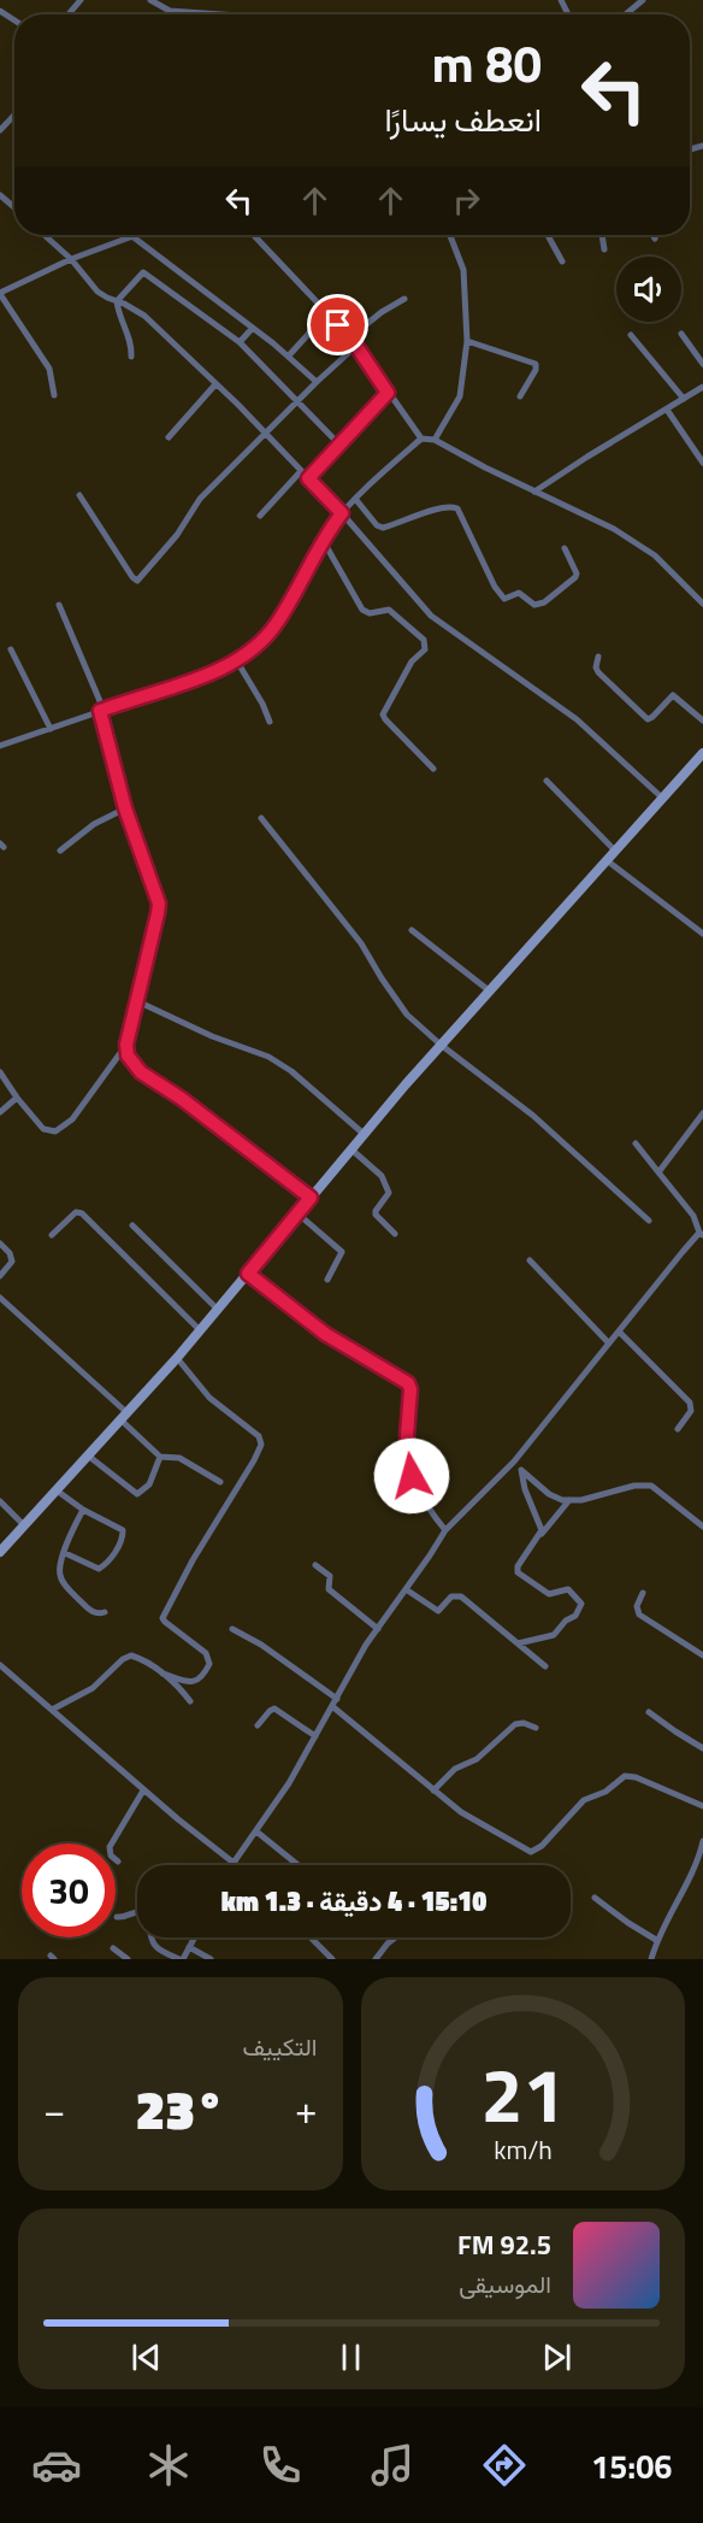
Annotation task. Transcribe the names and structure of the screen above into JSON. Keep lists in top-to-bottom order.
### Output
{
  "page": {
    "turn": ["80 m", "انعطف يسارًا"],
    "limit": "30",
    "trip": "15:10 · 4 دقيقة · 1.3 km",
    "tile": "التكييف",
    "heat": ["−", "23°", "+"],
    "song": ["92.5 FM", "الموسيقى"],
    "tabs": "15:06",
    "gauge": ["21", "km/h"]
  }
}
